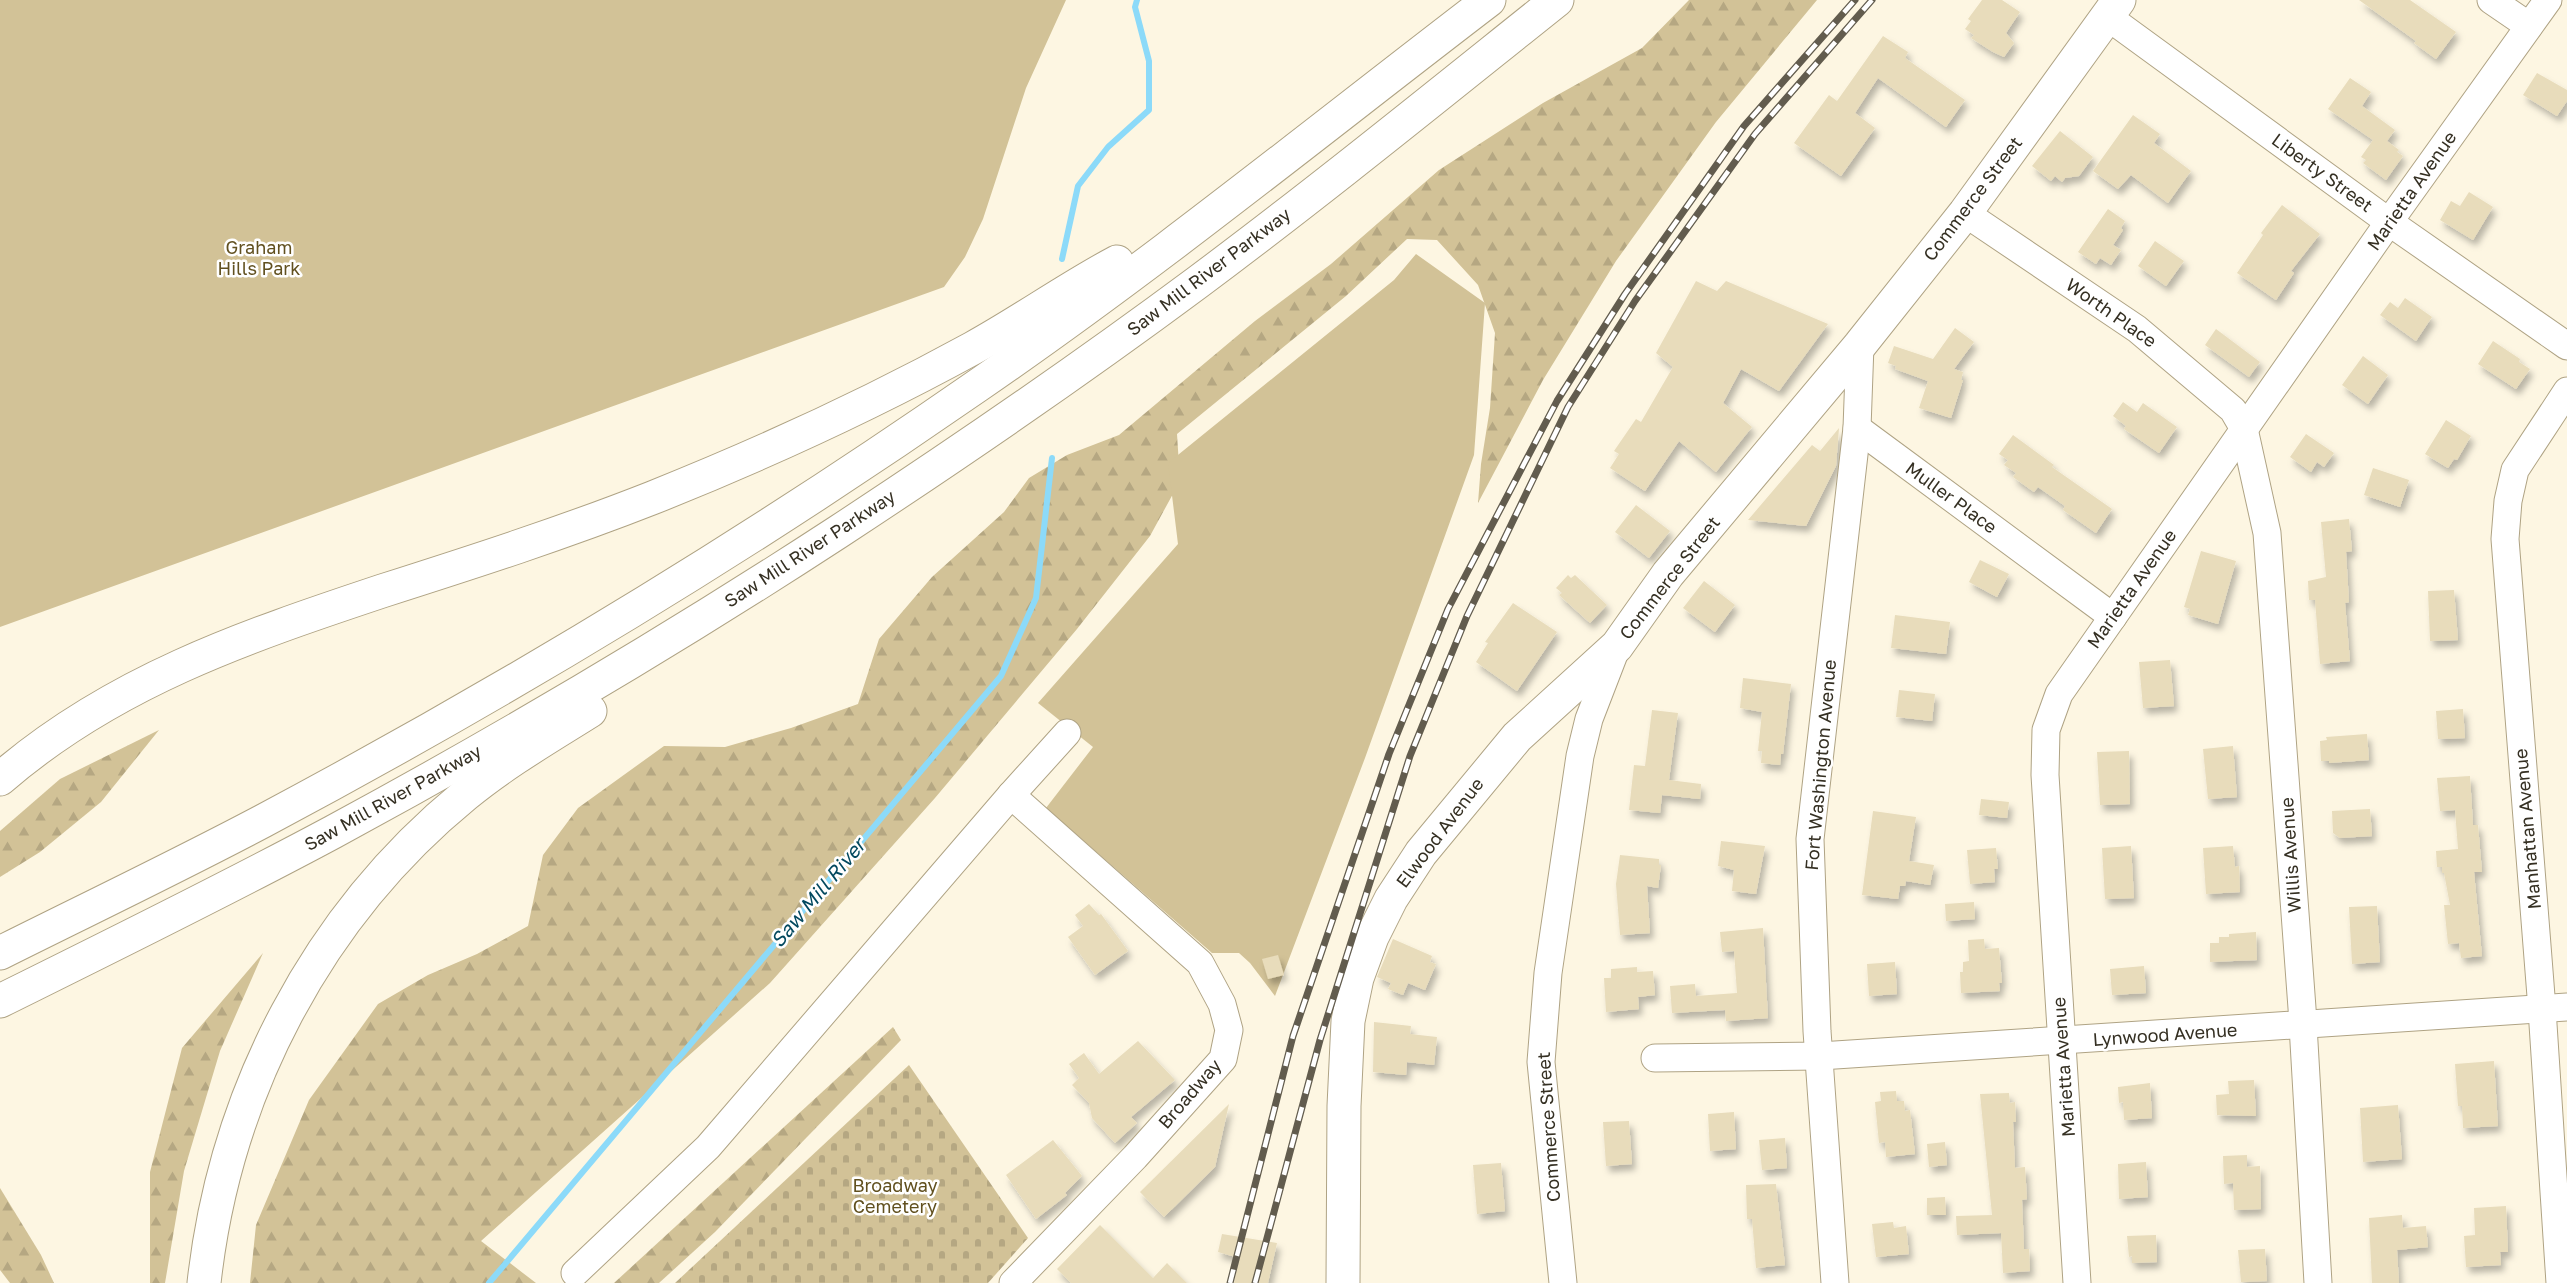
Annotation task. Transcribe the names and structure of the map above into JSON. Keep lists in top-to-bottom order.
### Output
{
  "streets": {
    "main road": ["Commerce Street", "Saw Mill River Parkway", "Elwood Avenue"],
    "street": [
      "Liberty Street",
      "Marietta Avenue",
      "Worth Place",
      "Muller Place",
      "Fort Washington Avenue",
      "Manhattan Avenue",
      "Willis Avenue",
      "Lynwood Avenue",
      "Broadway"
    ]
  },
  "crossings": [
    ["Liberty Street", "Marietta Avenue"],
    ["Liberty Street", "Commerce Street"],
    ["Marietta Avenue", "Worth Place"],
    ["Marietta Avenue", "Muller Place"],
    ["Marietta Avenue", "Willis Avenue"],
    ["Marietta Avenue", "Lynwood Avenue"],
    ["Commerce Street", "Worth Place"],
    ["Commerce Street", "Elwood Avenue"],
    ["Worth Place", "Willis Avenue"],
    ["Muller Place", "Fort Washington Avenue"],
    ["Fort Washington Avenue", "Lynwood Avenue"],
    ["Manhattan Avenue", "Lynwood Avenue"],
    ["Willis Avenue", "Lynwood Avenue"]
  ],
  "water": ["Saw Mill River"],
  "parks": ["Graham Hills Park", "Broadway Cemetery"]
}
